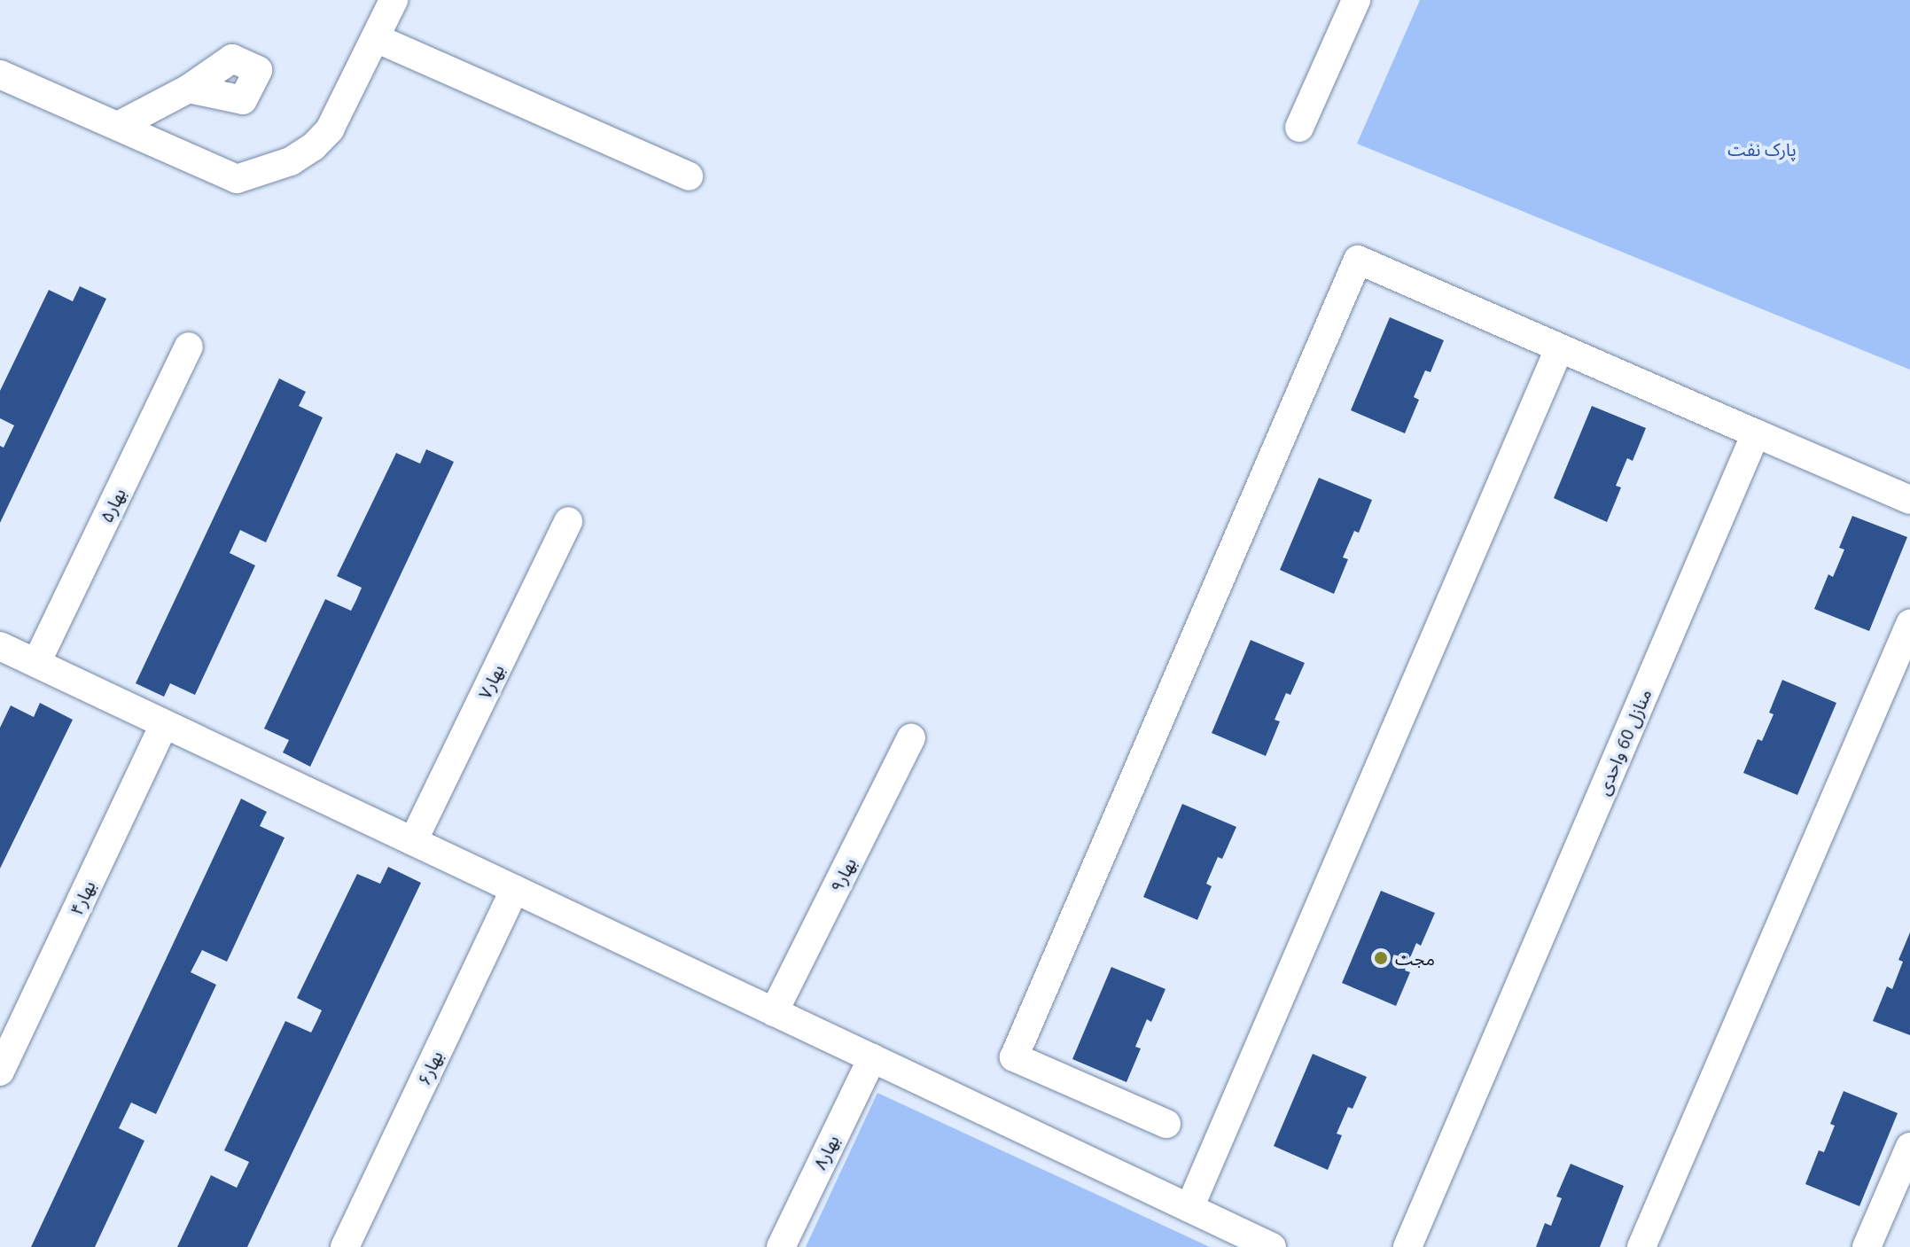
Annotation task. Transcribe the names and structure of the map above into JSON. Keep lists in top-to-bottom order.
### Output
{
  "streets": {
    "street": [
      "بهار۵",
      "بهار۷",
      "منازل 60 واحدی",
      "بهار۹",
      "بهار۴",
      "بهار۶",
      "بهار۸"
    ]
  },
  "parks": ["پارک نفت"],
  "places": ["مجت"]
}
